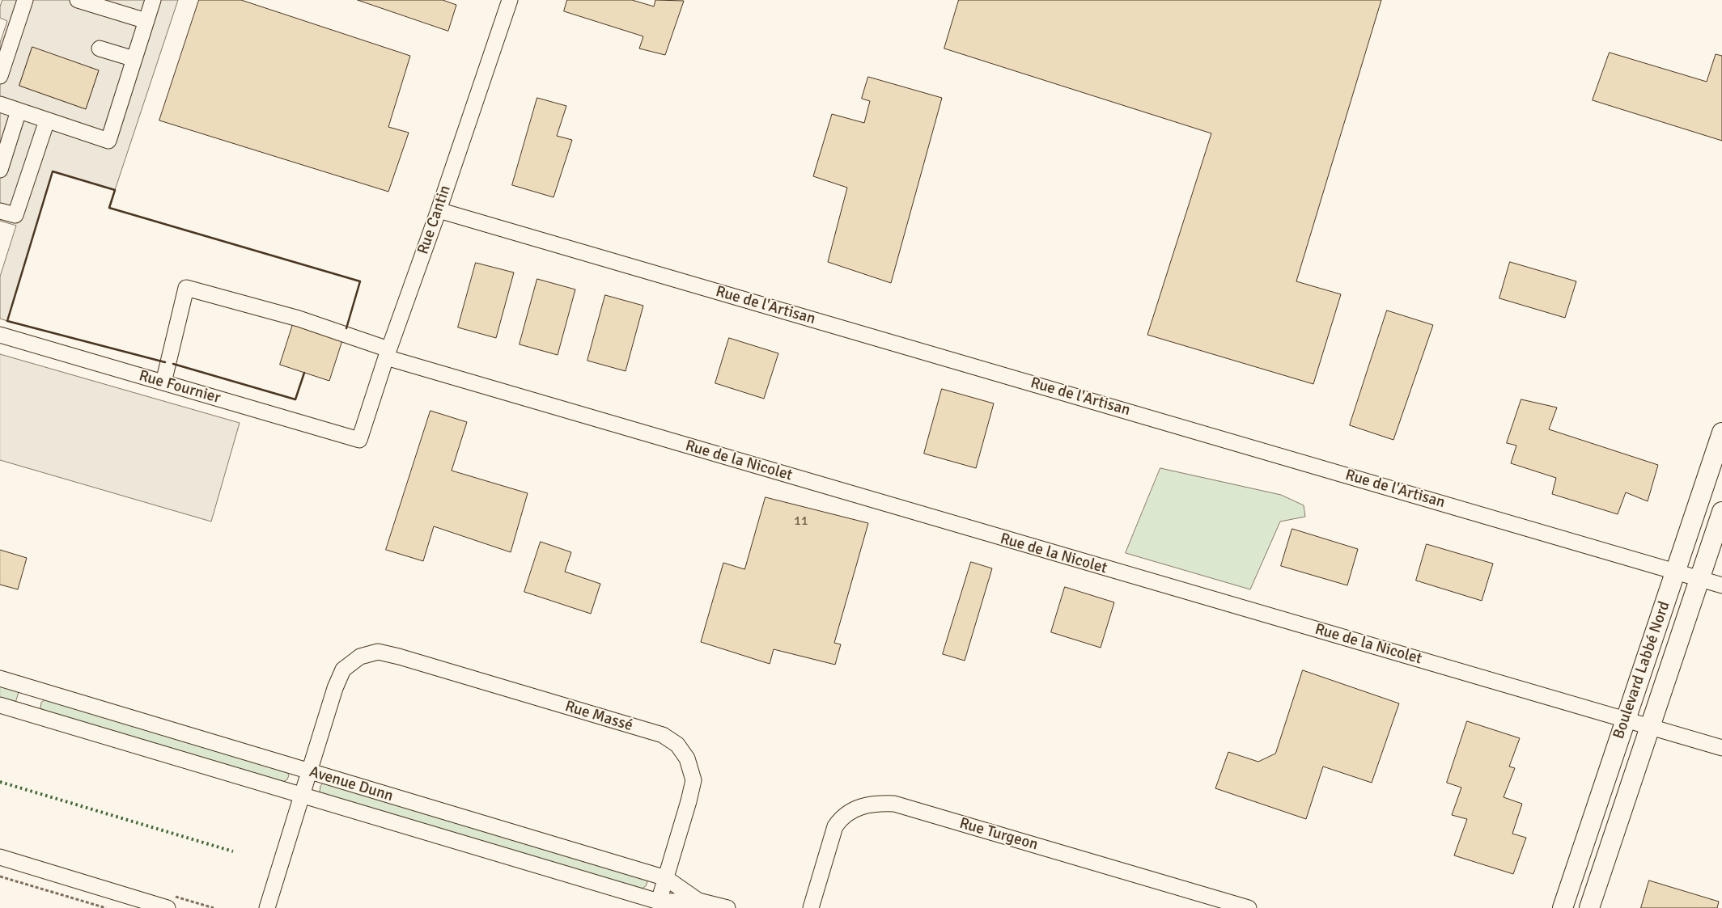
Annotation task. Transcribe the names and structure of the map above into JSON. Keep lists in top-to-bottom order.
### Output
{
  "streets": {
    "main road": ["Boulevard Labbé Nord"],
    "street": [
      "Rue Cantin",
      "Rue de l'Artisan",
      "Rue Fournier",
      "Rue de la Nicolet",
      "Rue Massé",
      "Avenue Dunn",
      "Rue Turgeon"
    ]
  },
  "crossings": [
    ["Rue Cantin", "Rue de l'Artisan"],
    ["Rue Cantin", "Rue Fournier"],
    ["Rue Cantin", "Rue de la Nicolet"],
    ["Rue de l'Artisan", "Boulevard Labbé Nord"],
    ["Rue Fournier", "Rue de la Nicolet"],
    ["Rue de la Nicolet", "Boulevard Labbé Nord"],
    ["Rue Massé", "Avenue Dunn"]
  ],
  "house_numbers": ["11"]
}
